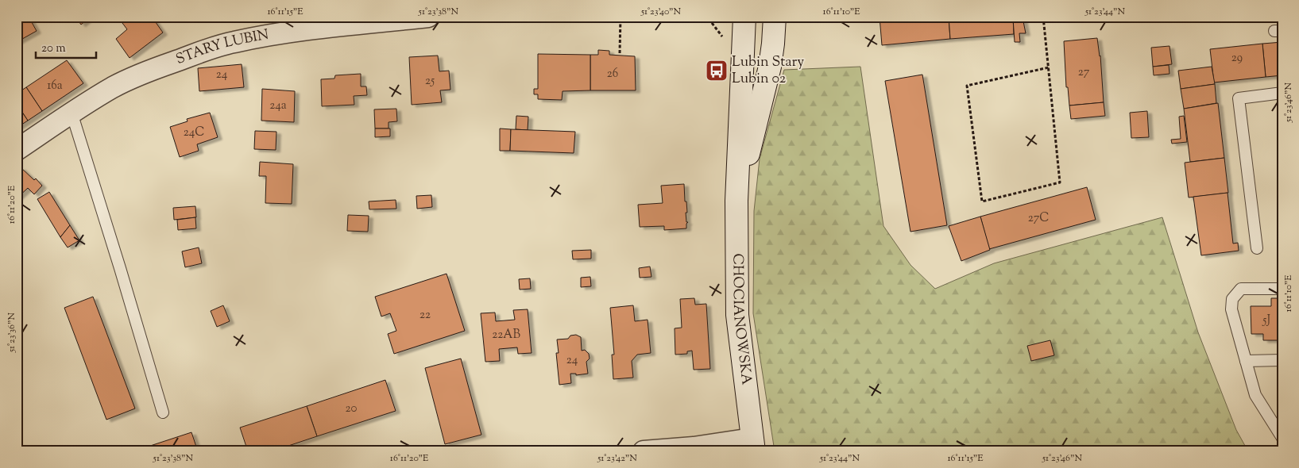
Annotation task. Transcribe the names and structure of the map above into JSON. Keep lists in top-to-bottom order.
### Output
{
  "streets": {
    "street": ["STARY LUBIN", "CHOCIANOWSKA"]
  },
  "places": {
    "bus stop": ["Lubin Stary Lubin 02"]
  },
  "house_numbers": [
    "29",
    "27",
    "26",
    "24",
    "25",
    "16a",
    "24a",
    "24C",
    "27C",
    "22",
    "5J",
    "22AB",
    "24",
    "20"
  ],
  "scale_bar": "20 m",
  "coordinates": [
    "16°11'15\"E",
    "51°23'38\"N",
    "51°23'40\"N",
    "16°11'10\"E",
    "51°23'44\"N",
    "51°23'46\"N",
    "16°11'20\"E",
    "51°23'36\"N",
    "51°23'42\"N"
  ]
}
